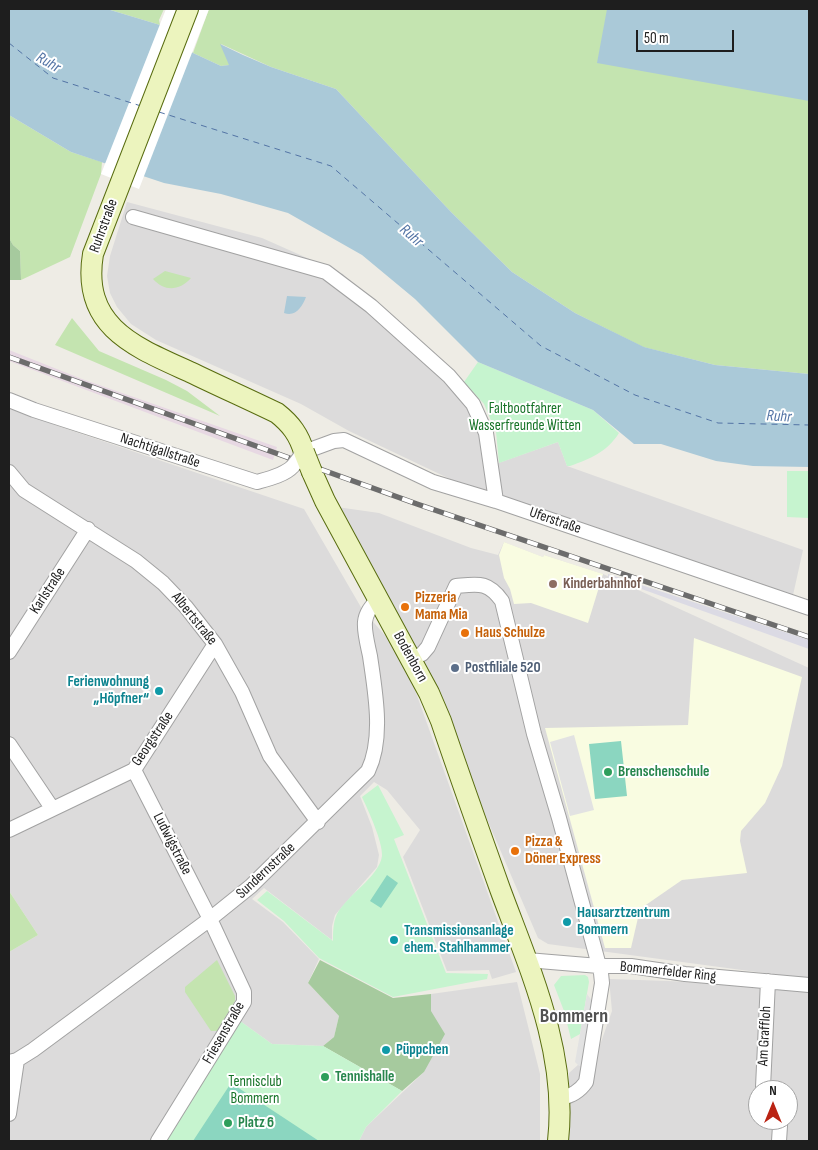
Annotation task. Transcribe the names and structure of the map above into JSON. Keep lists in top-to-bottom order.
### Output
{
  "streets": {
    "main road": ["Ruhrstraße", "Bodenborn"],
    "street": [
      "Nachtigallstraße",
      "Uferstraße",
      "Karlstraße",
      "Albertstraße",
      "Georgstraße",
      "Ludwigstraße",
      "Sundernstraße",
      "Bommerfelder Ring",
      "Friesenstraße",
      "Am Graffloh"
    ]
  },
  "crossings": [
    ["Ruhrstraße", "Bodenborn"],
    ["Nachtigallstraße", "Uferstraße"],
    ["Nachtigallstraße", "Bodenborn"],
    ["Uferstraße", "Bodenborn"],
    ["Karlstraße", "Albertstraße"],
    ["Albertstraße", "Georgstraße"],
    ["Albertstraße", "Sundernstraße"],
    ["Bodenborn", "Sundernstraße"],
    ["Bodenborn", "Bommerfelder Ring"],
    ["Georgstraße", "Ludwigstraße"],
    ["Ludwigstraße", "Sundernstraße"],
    ["Ludwigstraße", "Friesenstraße"],
    ["Sundernstraße", "Friesenstraße"],
    ["Bommerfelder Ring", "Am Graffloh"]
  ],
  "districts": ["Bommern"],
  "water": ["Ruhr"],
  "parks": ["Faltbootfahrer Wasserfreunde Witten", "Tennisclub Bommern"],
  "places": [
    "Kinderbahnhof",
    "Pizzeria Mama Mia",
    "Haus Schulze",
    "Postfiliale 520",
    "Ferienwohnung „Höpfner“",
    "Brenschenschule",
    "Pizza & Döner Express",
    "Hausarztzentrum Bommern",
    "Transmissionsanlage ehem. Stahlhammer",
    "Püppchen",
    "Tennishalle",
    "Platz 6"
  ],
  "scale_bar": "50 m",
  "north": "top"
}
